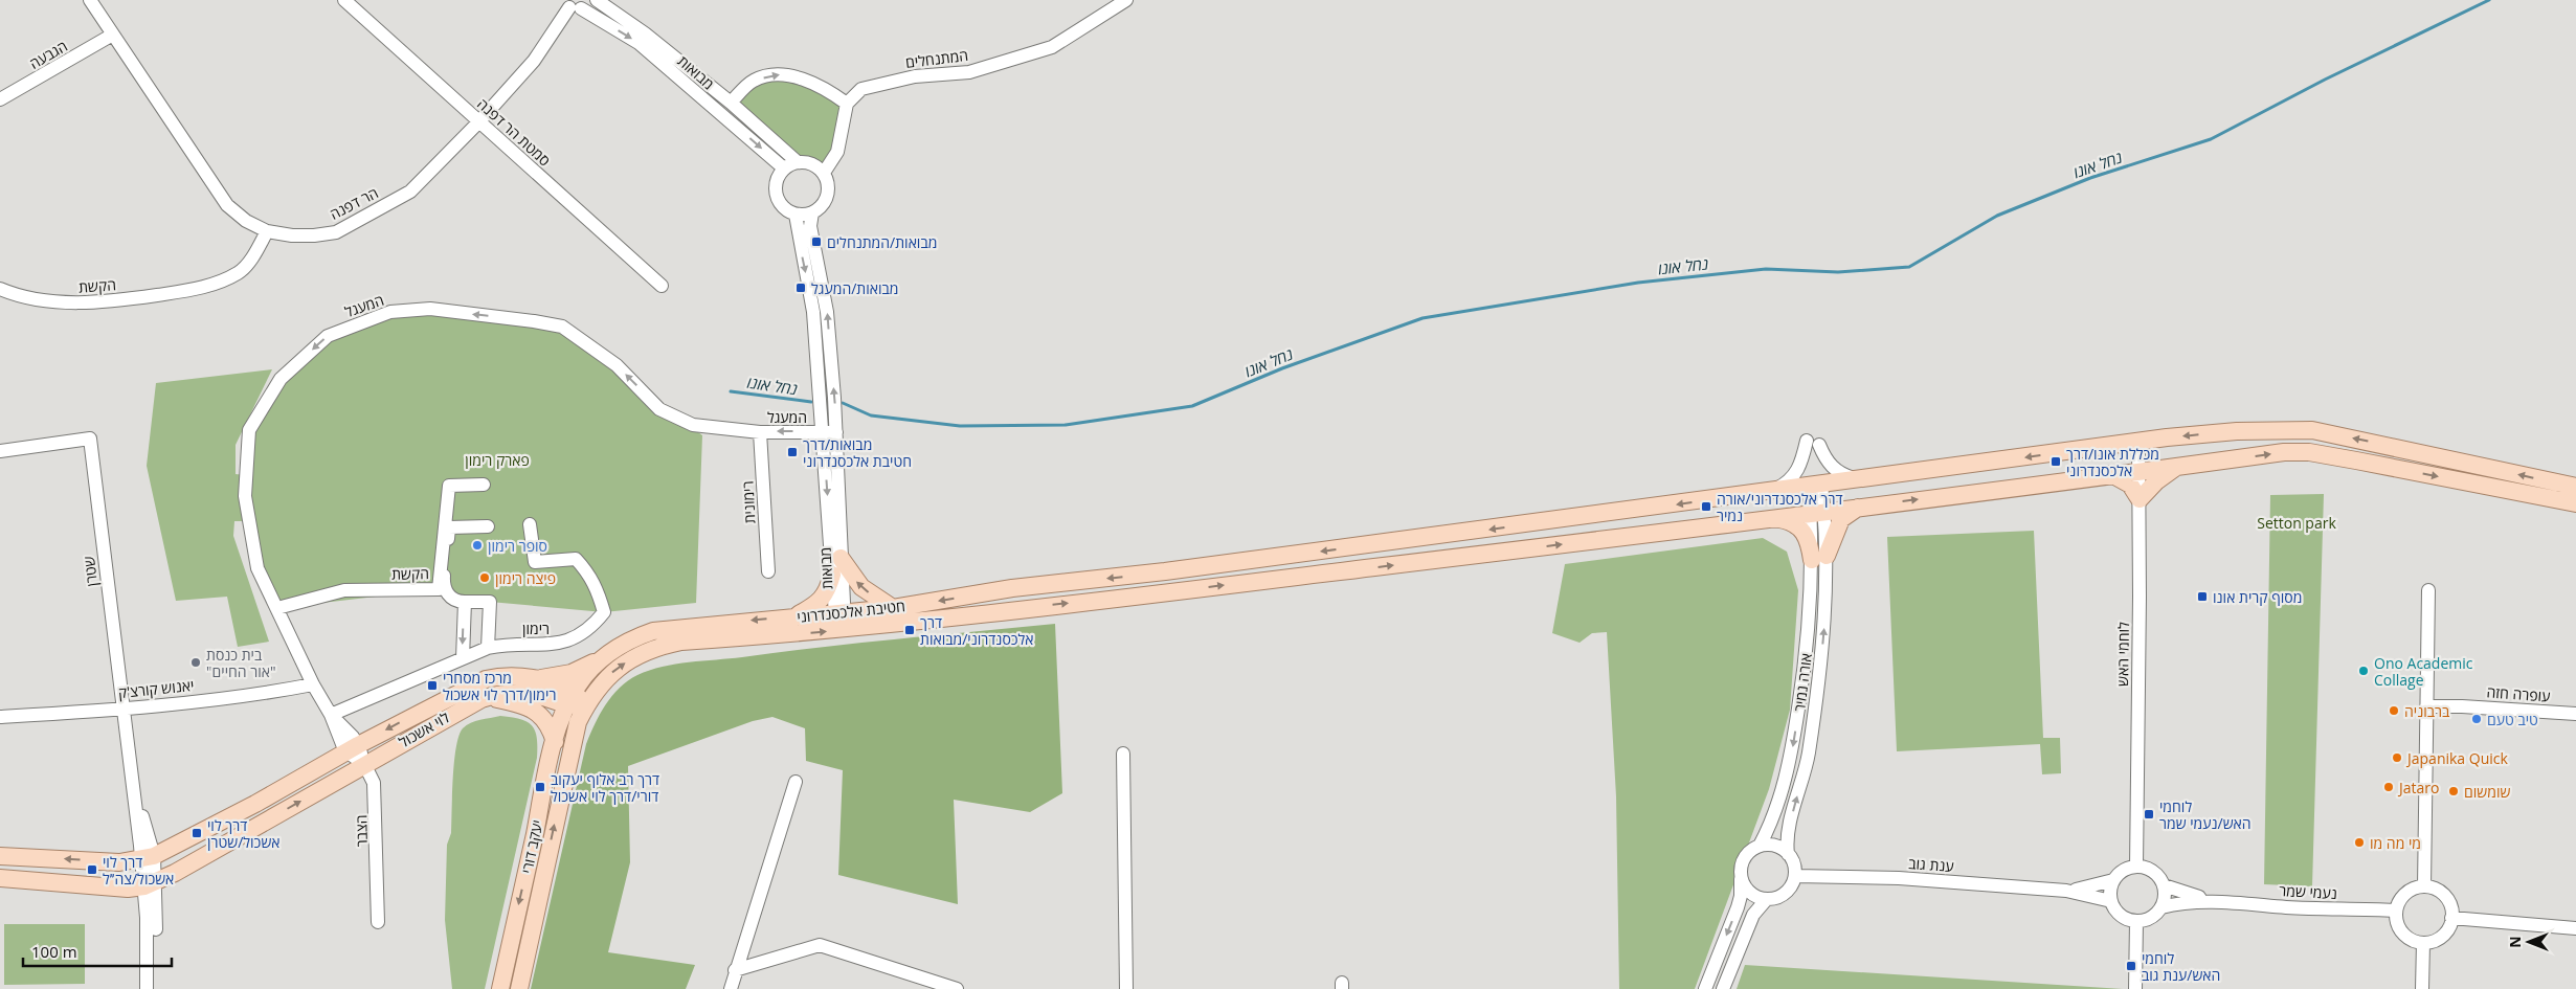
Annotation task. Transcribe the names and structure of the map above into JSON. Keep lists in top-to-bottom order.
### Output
{
  "streets": {
    "main road": ["חטיבת אלכסנדרוני", "לוי אשכול", "יעקב דורי"],
    "street": [
      "הגבעה",
      "המתנחלים",
      "מבואות",
      "סמטת הר דפנה",
      "הר דפנה",
      "הקשת",
      "המעגל",
      "רימונית",
      "שטרן",
      "רימון",
      "לוחמי האש",
      "אורה נמיר",
      "יאנוש קורצ'ק",
      "עופרה חזה",
      "הצבר",
      "ענת גוב",
      "נעמי שמר"
    ]
  },
  "crossings": [
    ["הגבעה", "הר דפנה"],
    ["מבואות", "הר דפנה"],
    ["מבואות", "המעגל"],
    ["מבואות", "חטיבת אלכסנדרוני"],
    ["סמטת הר דפנה", "הר דפנה"],
    ["הר דפנה", "הקשת"],
    ["הקשת", "המעגל"],
    ["המעגל", "רימונית"],
    ["המעגל", "רימון"],
    ["המעגל", "יאנוש קורצ'ק"],
    ["המעגל", "לוי אשכול"],
    ["המעגל", "הצבר"],
    ["שטרן", "יאנוש קורצ'ק"],
    ["שטרן", "לוי אשכול"],
    ["חטיבת אלכסנדרוני", "לוחמי האש"],
    ["חטיבת אלכסנדרוני", "אורה נמיר"],
    ["חטיבת אלכסנדרוני", "לוי אשכול"],
    ["חטיבת אלכסנדרוני", "יעקב דורי"],
    ["לוחמי האש", "ענת גוב"],
    ["לוחמי האש", "נעמי שמר"],
    ["אורה נמיר", "ענת גוב"],
    ["לוי אשכול", "הצבר"],
    ["לוי אשכול", "יעקב דורי"],
    ["ענת גוב", "נעמי שמר"]
  ],
  "water": ["נחל אונו"],
  "parks": ["פארק רימון", "Setton park"],
  "places": {
    "transit": [
      "מבואות/המתנחלים",
      "מבואות/המעגל",
      "מבואות/דרך חטיבת אלכסנדרוני",
      "מכללת אונו/דרך אלכסנדרוני",
      "דרך אלכסנדרוני/אורה נמיר",
      "מסוף קרית אונו",
      "דרך אלכסנדרוני/מבואות",
      "מרכז מסחרי רימון/דרך לוי אשכול",
      "דרך רב אלוף יעקוב דורי/דרך לוי אשכול",
      "לוחמי האש/נעמי שמר",
      "דרך לוי אשכול/שטרן",
      "דרך לוי אשכול/צה״ל",
      "לוחמי האש/ענת גוב"
    ],
    "other": [
      "סופר רימון",
      "פיצה רימון",
      "בית כנסת \"אור החיים\"",
      "Ono Academic Collage",
      "ברבוניה",
      "טיב טעם",
      "Japanika Quick",
      "Jataro",
      "שומשום",
      "מי מה מו"
    ]
  },
  "scale_bar": "100 m",
  "north": "left"
}
